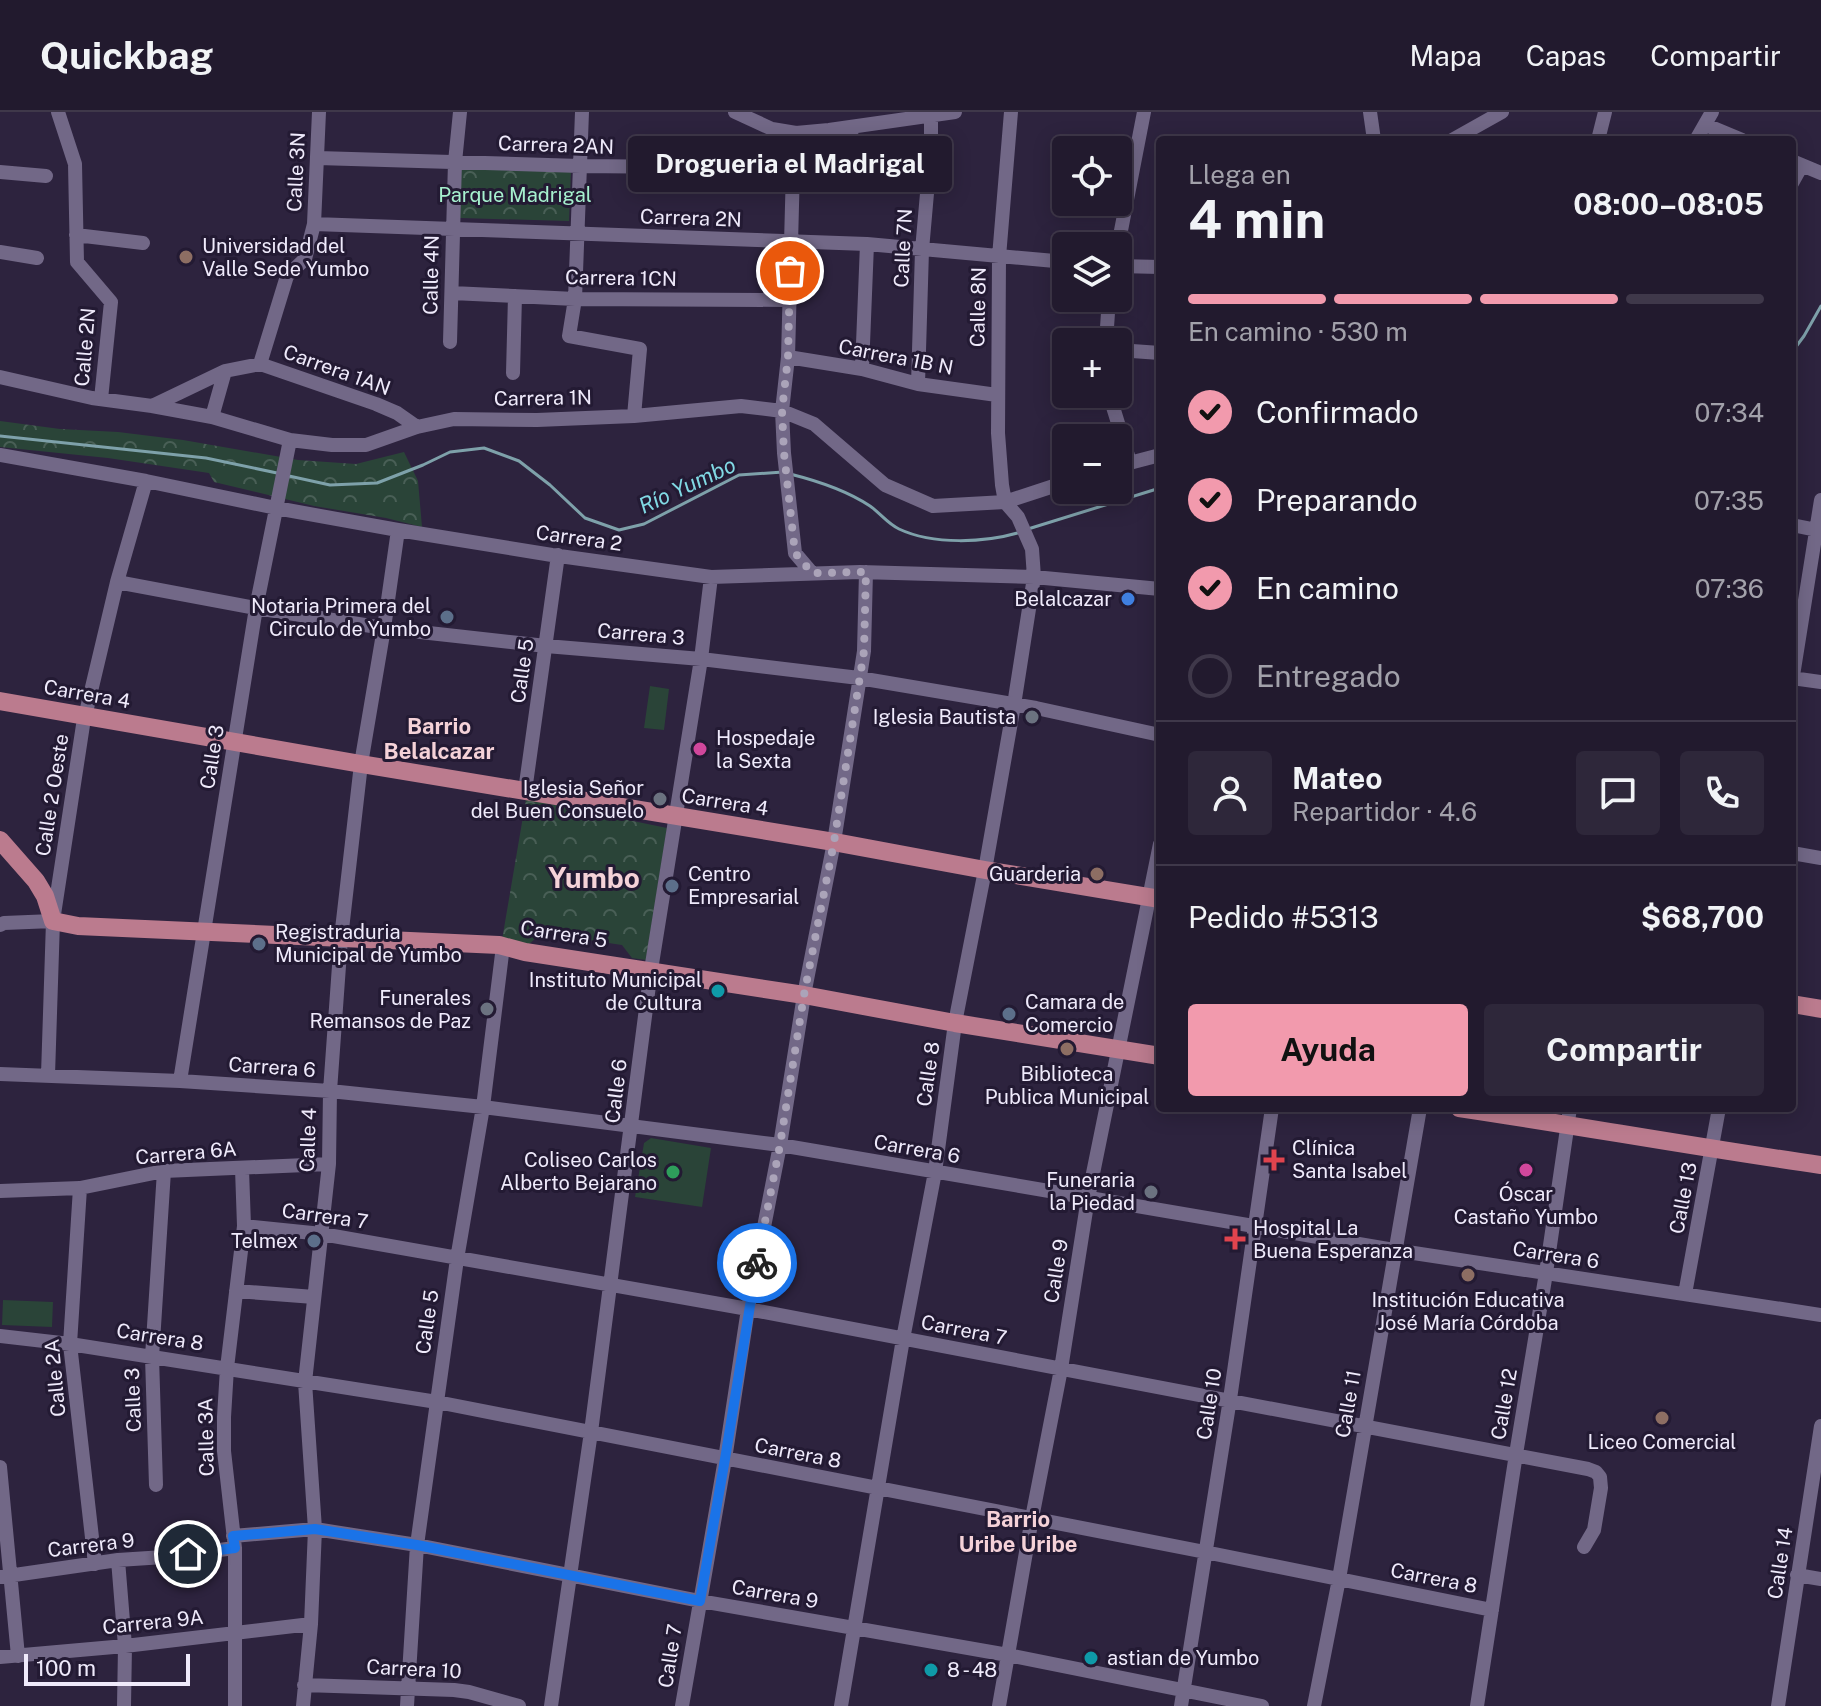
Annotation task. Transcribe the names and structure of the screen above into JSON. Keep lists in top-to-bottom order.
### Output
{
  "streets": {
    "main road": ["Carrera 4", "Carrera 5"],
    "street": [
      "Carrera 2AN",
      "Calle 3N",
      "Carrera 2N",
      "Calle 7N",
      "Calle 4N",
      "Carrera 1CN",
      "Calle 8N",
      "Calle 2N",
      "Carrera 1B N",
      "Carrera 1AN",
      "Carrera 1N",
      "Carrera 2",
      "Carrera 3",
      "Calle 5",
      "Calle 3",
      "Calle 2 Oeste",
      "Carrera 6",
      "Calle 8",
      "Calle 6",
      "Calle 4",
      "Carrera 6A",
      "Calle 13",
      "Carrera 7",
      "Calle 9",
      "Carrera 8",
      "Calle 2A",
      "Calle 10",
      "Calle 11",
      "Calle 12",
      "Calle 3A",
      "Carrera 9",
      "Calle 14",
      "Carrera 9A",
      "Calle 7",
      "Carrera 10"
    ]
  },
  "crossings": [
    ["Carrera 2AN", "Calle 3N"],
    ["Carrera 2AN", "Calle 4N"],
    ["Calle 3N", "Carrera 2N"],
    ["Calle 3N", "Carrera 1AN"],
    ["Carrera 2N", "Calle 7N"],
    ["Carrera 2N", "Calle 4N"],
    ["Carrera 2N", "Calle 8N"],
    ["Calle 7N", "Carrera 1B N"],
    ["Calle 4N", "Carrera 1CN"],
    ["Calle 8N", "Carrera 1B N"],
    ["Calle 8N", "Carrera 1N"],
    ["Calle 8N", "Calle 8"],
    ["Calle 2N", "Carrera 1N"],
    ["Carrera 1AN", "Carrera 1N"],
    ["Carrera 1N", "Calle 3"],
    ["Carrera 1N", "Calle 8"],
    ["Carrera 2", "Calle 5"],
    ["Carrera 2", "Calle 3"],
    ["Carrera 2", "Calle 2 Oeste"],
    ["Carrera 2", "Calle 8"],
    ["Carrera 2", "Calle 6"],
    ["Carrera 2", "Calle 4"],
    ["Carrera 2", "Calle 7"],
    ["Carrera 3", "Calle 5"],
    ["Carrera 3", "Calle 3"],
    ["Carrera 3", "Calle 2 Oeste"],
    ["Carrera 3", "Calle 8"],
    ["Carrera 3", "Calle 6"],
    ["Carrera 3", "Calle 4"],
    ["Carrera 3", "Calle 7"],
    ["Calle 5", "Carrera 4"],
    ["Calle 5", "Carrera 5"],
    ["Calle 5", "Carrera 6"],
    ["Calle 5", "Carrera 7"],
    ["Calle 5", "Carrera 8"],
    ["Calle 5", "Carrera 9"],
    ["Calle 5", "Carrera 10"],
    ["Carrera 4", "Calle 3"],
    ["Carrera 4", "Calle 2 Oeste"],
    ["Carrera 4", "Calle 8"],
    ["Carrera 4", "Calle 6"],
    ["Carrera 4", "Calle 4"],
    ["Carrera 4", "Calle 9"],
    ["Carrera 4", "Calle 7"],
    ["Calle 3", "Carrera 5"],
    ["Calle 3", "Carrera 6"],
    ["Calle 3", "Carrera 6A"],
    ["Calle 3", "Carrera 8"],
    ["Calle 2 Oeste", "Carrera 5"],
    ["Calle 2 Oeste", "Carrera 6"],
    ["Carrera 5", "Calle 8"],
    ["Carrera 5", "Calle 6"],
    ["Carrera 5", "Calle 4"],
    ["Carrera 5", "Calle 9"],
    ["Carrera 5", "Calle 7"],
    ["Carrera 6", "Calle 8"],
    ["Carrera 6", "Calle 6"],
    ["Carrera 6", "Calle 4"],
    ["Carrera 6", "Calle 13"],
    ["Carrera 6", "Calle 9"],
    ["Carrera 6", "Calle 10"],
    ["Carrera 6", "Calle 11"],
    ["Carrera 6", "Calle 12"],
    ["Carrera 6", "Calle 7"],
    ["Calle 8", "Carrera 7"],
    ["Calle 8", "Carrera 8"],
    ["Calle 8", "Carrera 9"],
    ["Calle 6", "Carrera 7"],
    ["Calle 6", "Carrera 8"],
    ["Calle 6", "Carrera 9"],
    ["Calle 4", "Carrera 6A"],
    ["Calle 4", "Carrera 7"],
    ["Calle 4", "Carrera 8"],
    ["Calle 4", "Carrera 9"],
    ["Calle 4", "Carrera 9A"],
    ["Calle 4", "Carrera 10"],
    ["Carrera 6A", "Calle 2A"],
    ["Carrera 6A", "Calle 3A"],
    ["Carrera 7", "Calle 9"],
    ["Carrera 7", "Calle 10"],
    ["Carrera 7", "Calle 11"],
    ["Carrera 7", "Calle 12"],
    ["Carrera 7", "Calle 3A"],
    ["Carrera 7", "Calle 7"],
    ["Calle 9", "Carrera 8"],
    ["Calle 9", "Carrera 9"],
    ["Carrera 8", "Calle 2A"],
    ["Carrera 8", "Calle 10"],
    ["Carrera 8", "Calle 11"],
    ["Carrera 8", "Calle 12"],
    ["Carrera 8", "Calle 3A"],
    ["Carrera 8", "Calle 7"],
    ["Calle 2A", "Carrera 9"],
    ["Calle 10", "Carrera 9"],
    ["Calle 3A", "Carrera 9"],
    ["Calle 3A", "Carrera 9A"],
    ["Carrera 9", "Calle 7"]
  ],
  "districts": ["Barrio Belalcazar", "Yumbo", "Barrio Uribe Uribe"],
  "water": ["Río Yumbo"],
  "parks": ["Parque Madrigal"],
  "places": {
    "other": [
      "Universidad del Valle Sede Yumbo",
      "Drogueria el Madrigal",
      "Belalcazar",
      "Notaria Primera del Circulo de Yumbo",
      "Iglesia Bautista",
      "Hospedaje la Sexta",
      "Iglesia Señor del Buen Consuelo",
      "Guarderia",
      "Centro Empresarial",
      "Registraduria Municipal de Yumbo",
      "Instituto Municipal de Cultura",
      "Funerales Remansos de Paz",
      "Camara de Comercio",
      "Biblioteca Publica Municipal",
      "Óscar Castaño Yumbo",
      "Coliseo Carlos Alberto Bejarano",
      "Funeraria la Piedad",
      "Telmex",
      "Institución Educativa José María Córdoba",
      "Liceo Comercial",
      "astian de Yumbo",
      "8 - 48"
    ],
    "health": ["Clínica Santa Isabel", "Hospital La Buena Esperanza"]
  },
  "scale_bar": "100 m",
  "page": {
    "header": "Quickbag",
    "nav": ["Mapa", "Capas", "Compartir"],
    "map_buttons": ["+", "−"],
    "bubble": "Drogueria el Madrigal",
    "heading": ["4 min", "Llega en", "08:00–08:05"],
    "panel": [
      "Mateo",
      "Repartidor · 4.6",
      "Pedido #5313",
      "$68,700"
    ],
    "bar": "En camino · 530 m",
    "list": [
      ["Confirmado", "07:34"],
      ["Preparando", "07:35"],
      ["En camino", "07:36"],
      "Entregado"
    ],
    "buttons": ["Ayuda", "Compartir"],
    "scale": "100 m"
  }
}
